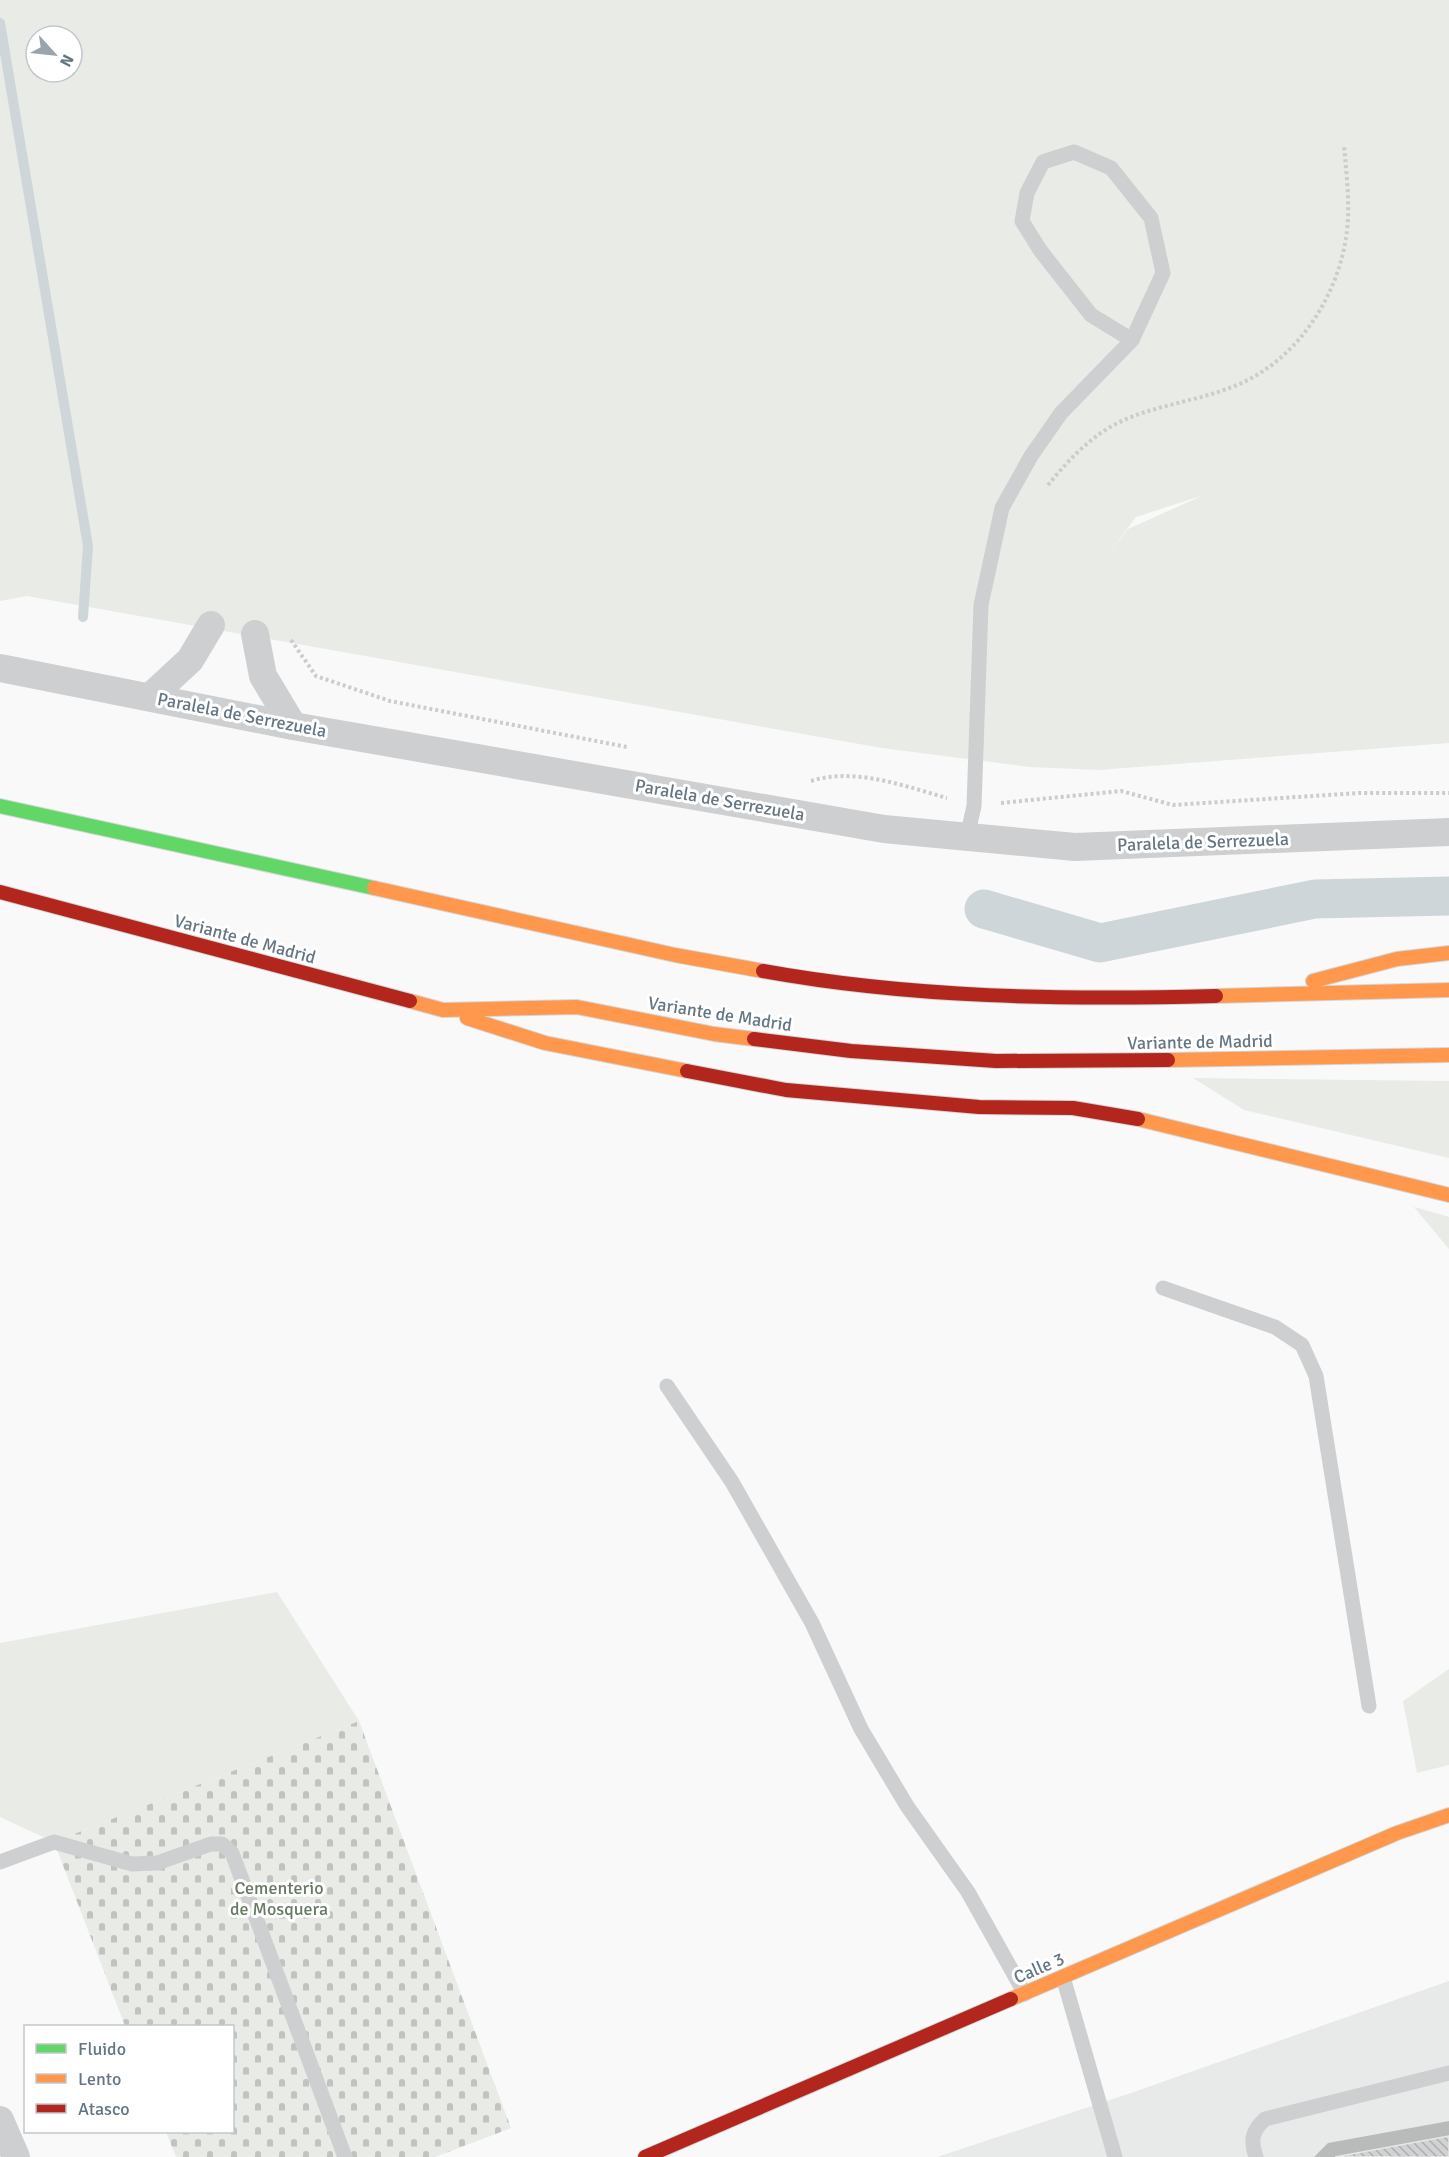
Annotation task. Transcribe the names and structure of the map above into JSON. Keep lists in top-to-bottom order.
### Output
{
  "streets": {
    "main road": ["Variante de Madrid", "Calle 3"],
    "street": ["Paralela de Serrezuela"]
  },
  "parks": ["Cementerio de Mosquera"],
  "legend": ["Fluido", "Lento", "Atasco"],
  "north": "bottom right"
}
